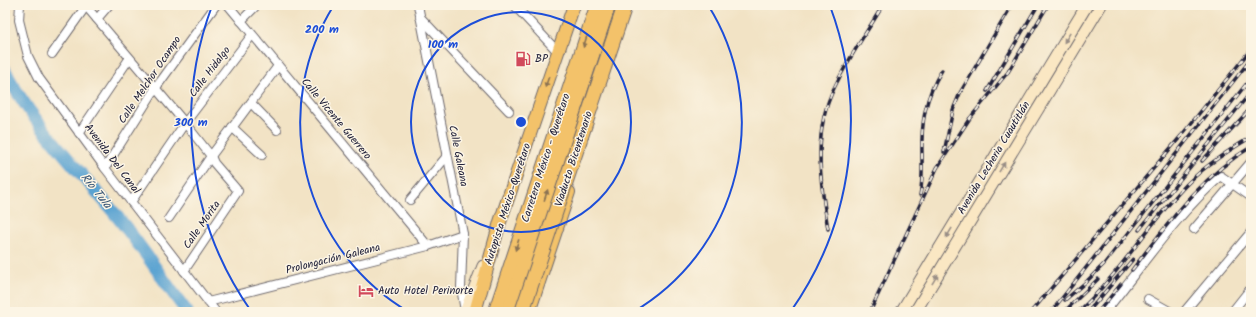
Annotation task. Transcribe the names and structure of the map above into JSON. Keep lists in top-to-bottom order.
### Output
{
  "streets": {
    "highway": ["Carretera México - Querétaro", "Viaducto Bicentenario"],
    "main road": ["Avenida Lecheria Cuautitlán", "Autopista México-Querétaro"],
    "street": [
      "Calle Hidalgo",
      "Calle Melchor Ocampo",
      "Calle Vicente Guerrero",
      "Calle Galeana",
      "Avenida Del Canal",
      "Calle Morita",
      "Prolongación Galeana"
    ]
  },
  "crossings": [
    ["Calle Hidalgo", "Calle Vicente Guerrero"],
    ["Calle Hidalgo", "Avenida Del Canal"],
    ["Calle Melchor Ocampo", "Avenida Del Canal"],
    ["Calle Vicente Guerrero", "Prolongación Galeana"],
    ["Calle Galeana", "Prolongación Galeana"],
    ["Carretera México - Querétaro", "Viaducto Bicentenario"],
    ["Avenida Del Canal", "Calle Morita"],
    ["Avenida Del Canal", "Prolongación Galeana"]
  ],
  "water": ["Río Tula"],
  "places": {
    "fuel station": ["BP"],
    "hotel": ["Auto Hotel Perinorte"]
  },
  "rings": ["200 m", "100 m", "300 m"]
}
